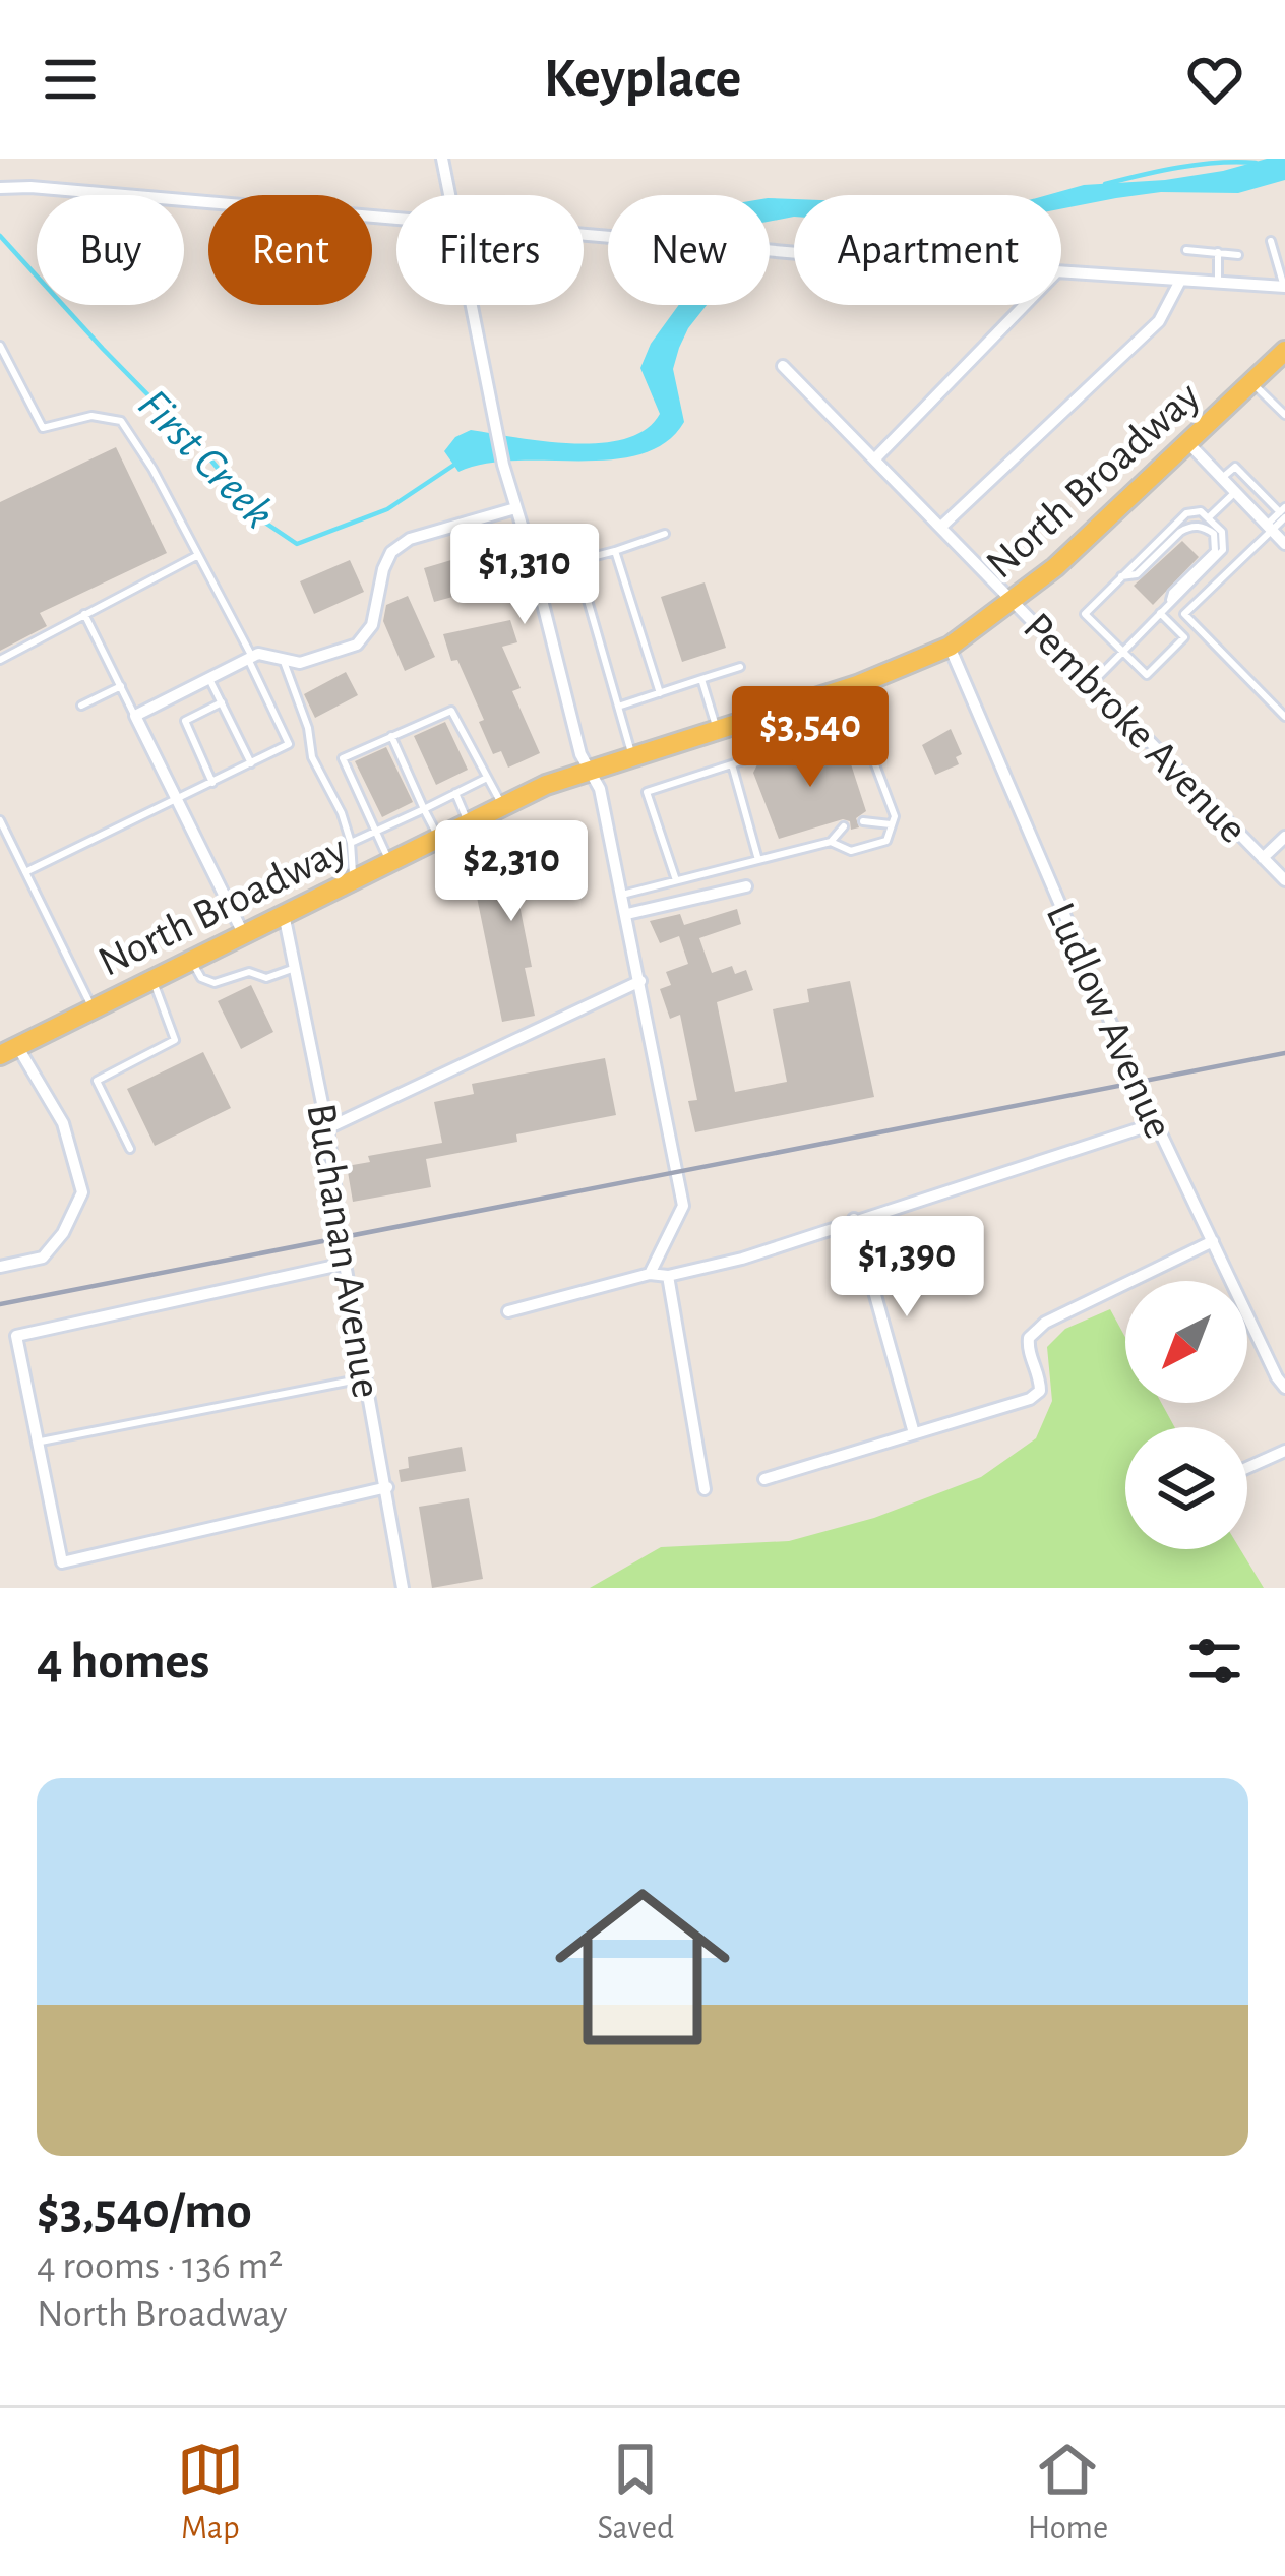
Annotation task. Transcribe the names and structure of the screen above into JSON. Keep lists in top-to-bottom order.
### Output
{
  "streets": {
    "main road": ["North Broadway"],
    "street": ["Pembroke Avenue", "Ludlow Avenue", "Buchanan Avenue"]
  },
  "crossings": [
    ["North Broadway", "Pembroke Avenue"],
    ["North Broadway", "Ludlow Avenue"],
    ["North Broadway", "Buchanan Avenue"]
  ],
  "water": ["First Creek"],
  "north": "bottom left",
  "page": {
    "header": "Keyplace",
    "chip": [
      "Buy",
      "Rent",
      "Filters",
      "New",
      "Apartment"
    ],
    "price": [
      "$1,310",
      "$3,540",
      "$2,310",
      "$1,390"
    ],
    "heading": "4 homes",
    "list": [
      {
        "name": "$3,540/mo",
        "note": "4 rooms · 136 m² · North Broadway"
      }
    ],
    "tabs": ["Map", "Saved", "Home"]
  }
}
